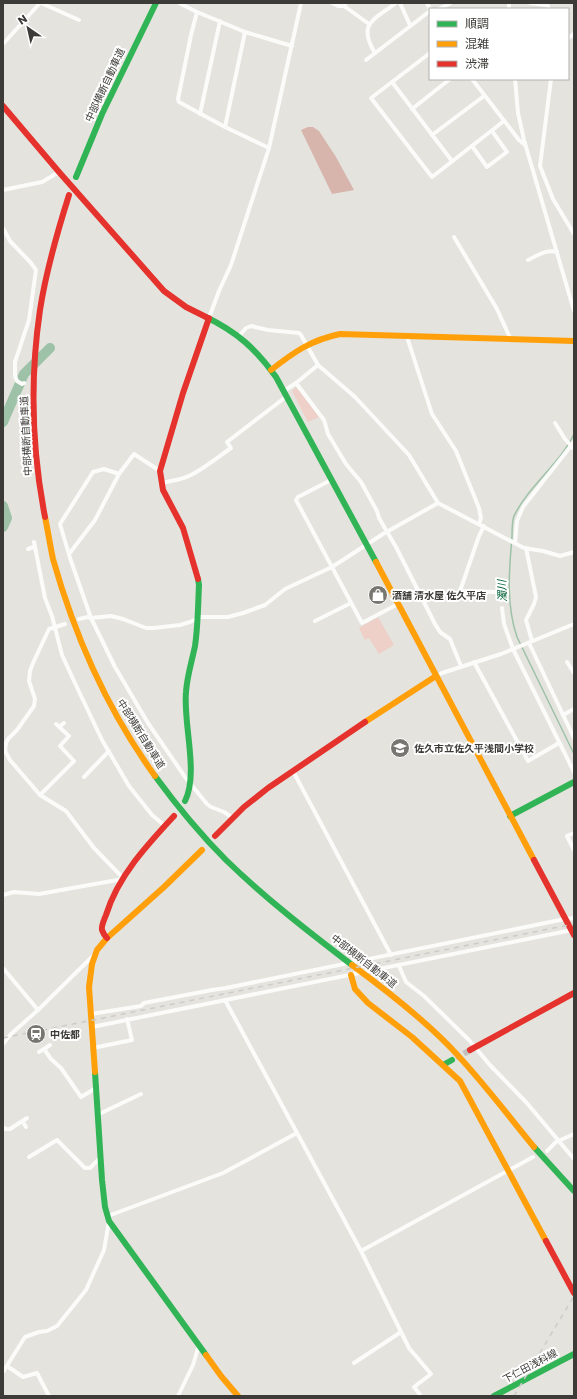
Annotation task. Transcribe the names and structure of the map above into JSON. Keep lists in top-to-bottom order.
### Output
{
  "streets": {
    "main road": ["中部横断自動車道", "下仁田浅科線"]
  },
  "water": ["濁川"],
  "places": {
    "shop": ["酒舗 清水屋 佐久平店"],
    "school or university": ["佐久市立佐久平浅間小学校"],
    "station": ["中佐都"]
  },
  "legend": ["順調", "混雑", "渋滞"],
  "north": "top left"
}
